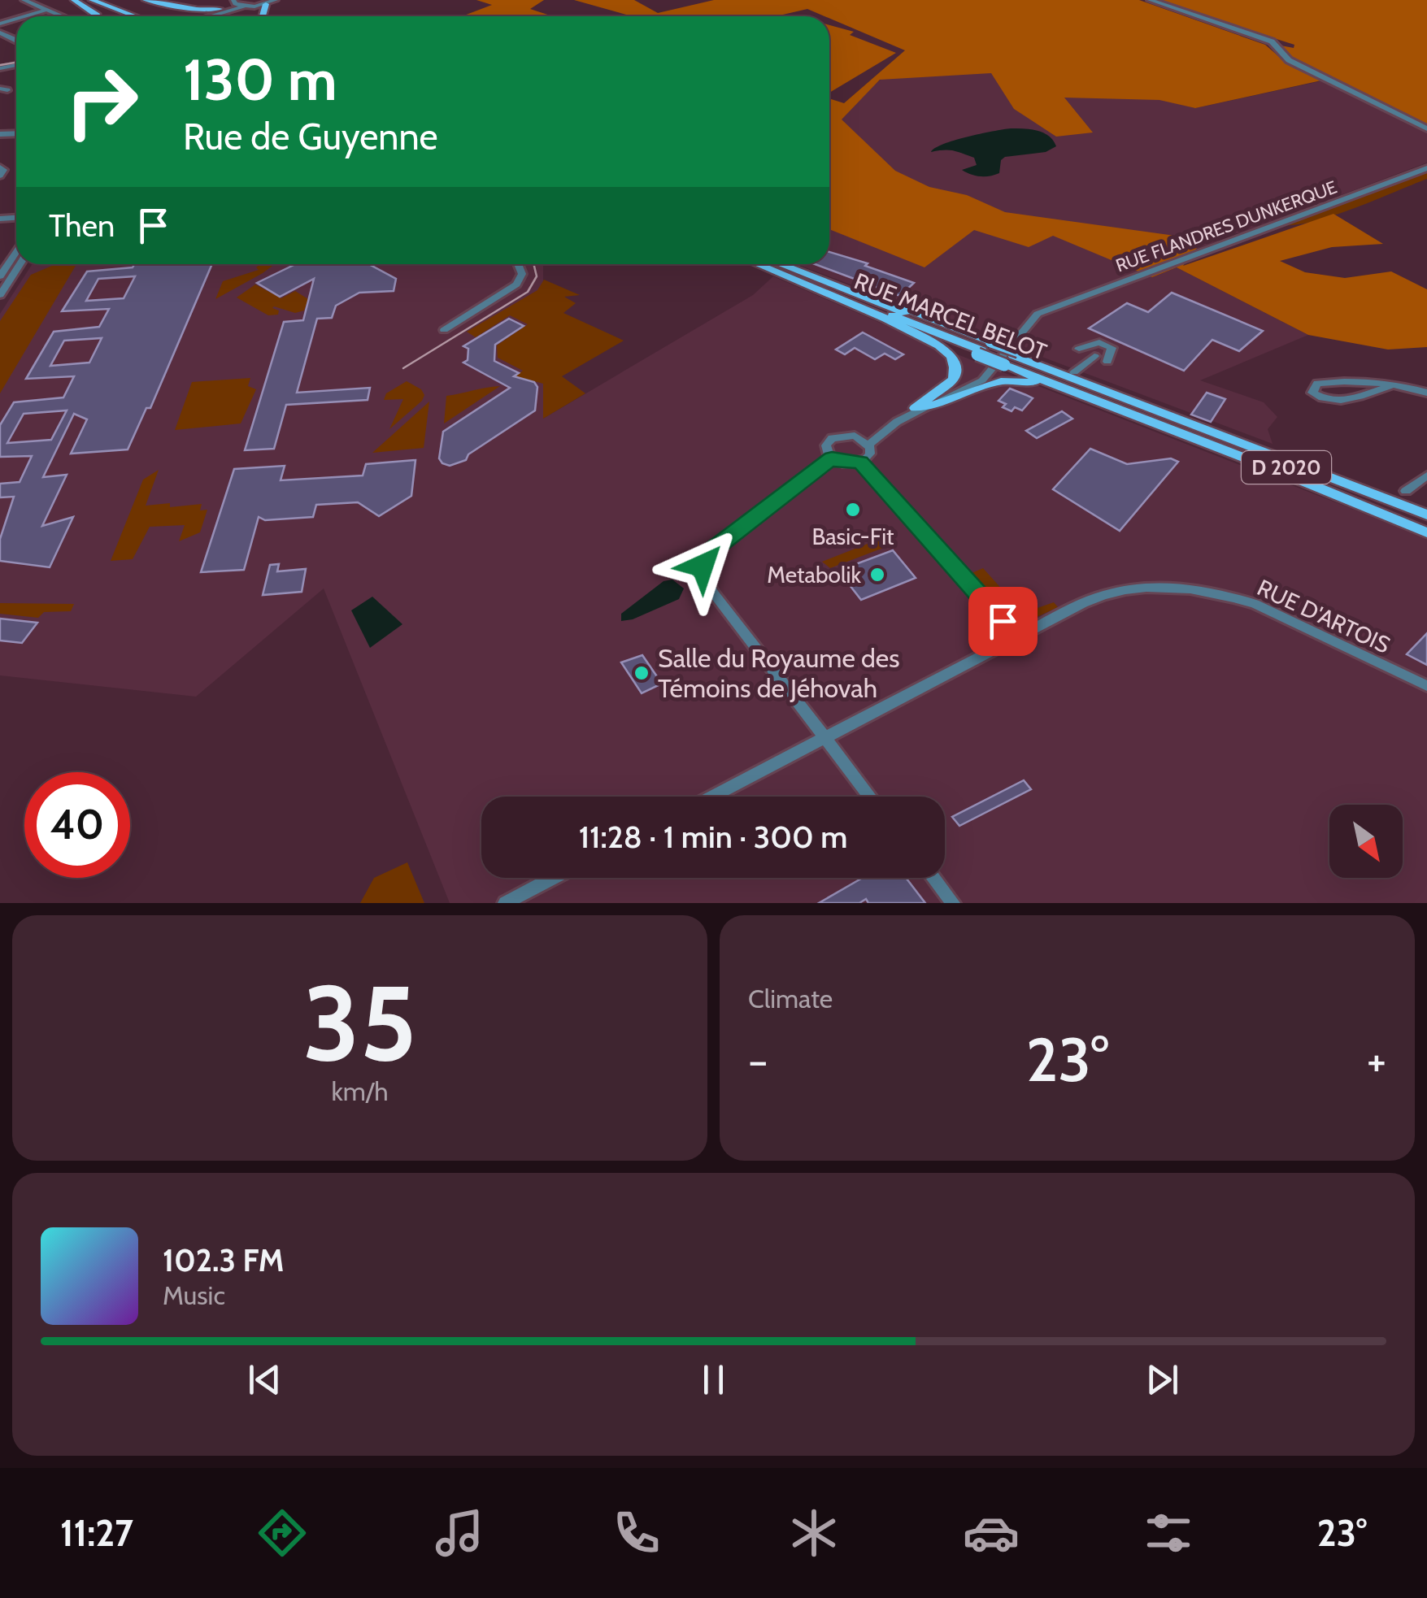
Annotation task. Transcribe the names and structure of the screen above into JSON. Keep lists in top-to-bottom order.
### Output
{
  "streets": {
    "main road": ["RUE MARCEL BELOT", "D 2020"],
    "street": ["RUE FLANDRES DUNKERQUE", "RUE D'ARTOIS"]
  },
  "crossings": [
    ["RUE FLANDRES DUNKERQUE", "RUE MARCEL BELOT"],
    ["RUE MARCEL BELOT", "D 2020"]
  ],
  "places": ["Basic-Fit", "Metabolik", "Salle du Royaume des Témoins de Jéhovah"],
  "north": "bottom right",
  "page": {
    "turn": ["130 m", "Rue de Guyenne"],
    "then": "Then",
    "limit": "40",
    "trip": "11:28 · 1 min · 300 m",
    "tile": [
      ["35", "km/h"],
      "Climate"
    ],
    "heat": ["−", "23°", "+"],
    "song": ["102.3 FM", "Music"],
    "tabs": ["11:27", "23°"]
  }
}
